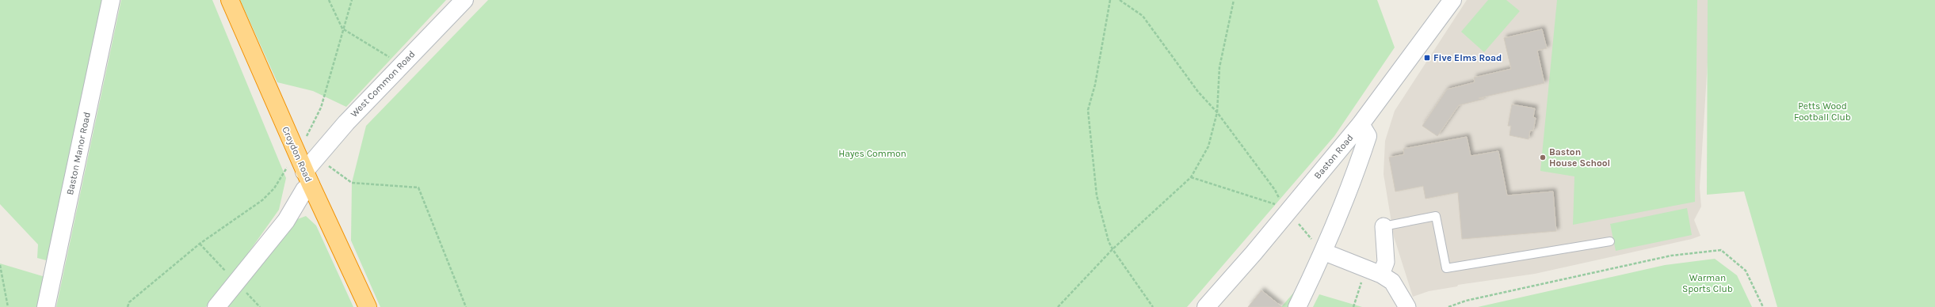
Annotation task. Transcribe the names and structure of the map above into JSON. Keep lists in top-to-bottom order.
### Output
{
  "streets": {
    "highway": ["Croydon Road"],
    "street": ["West Common Road", "Baston Manor Road", "Baston Road"]
  },
  "crossings": [
    ["West Common Road", "Croydon Road"]
  ],
  "parks": ["Petts Wood Football Club", "Hayes Common", "Warman Sports Club"],
  "places": {
    "transit": ["Five Elms Road"],
    "other": ["Baston House School"]
  }
}
